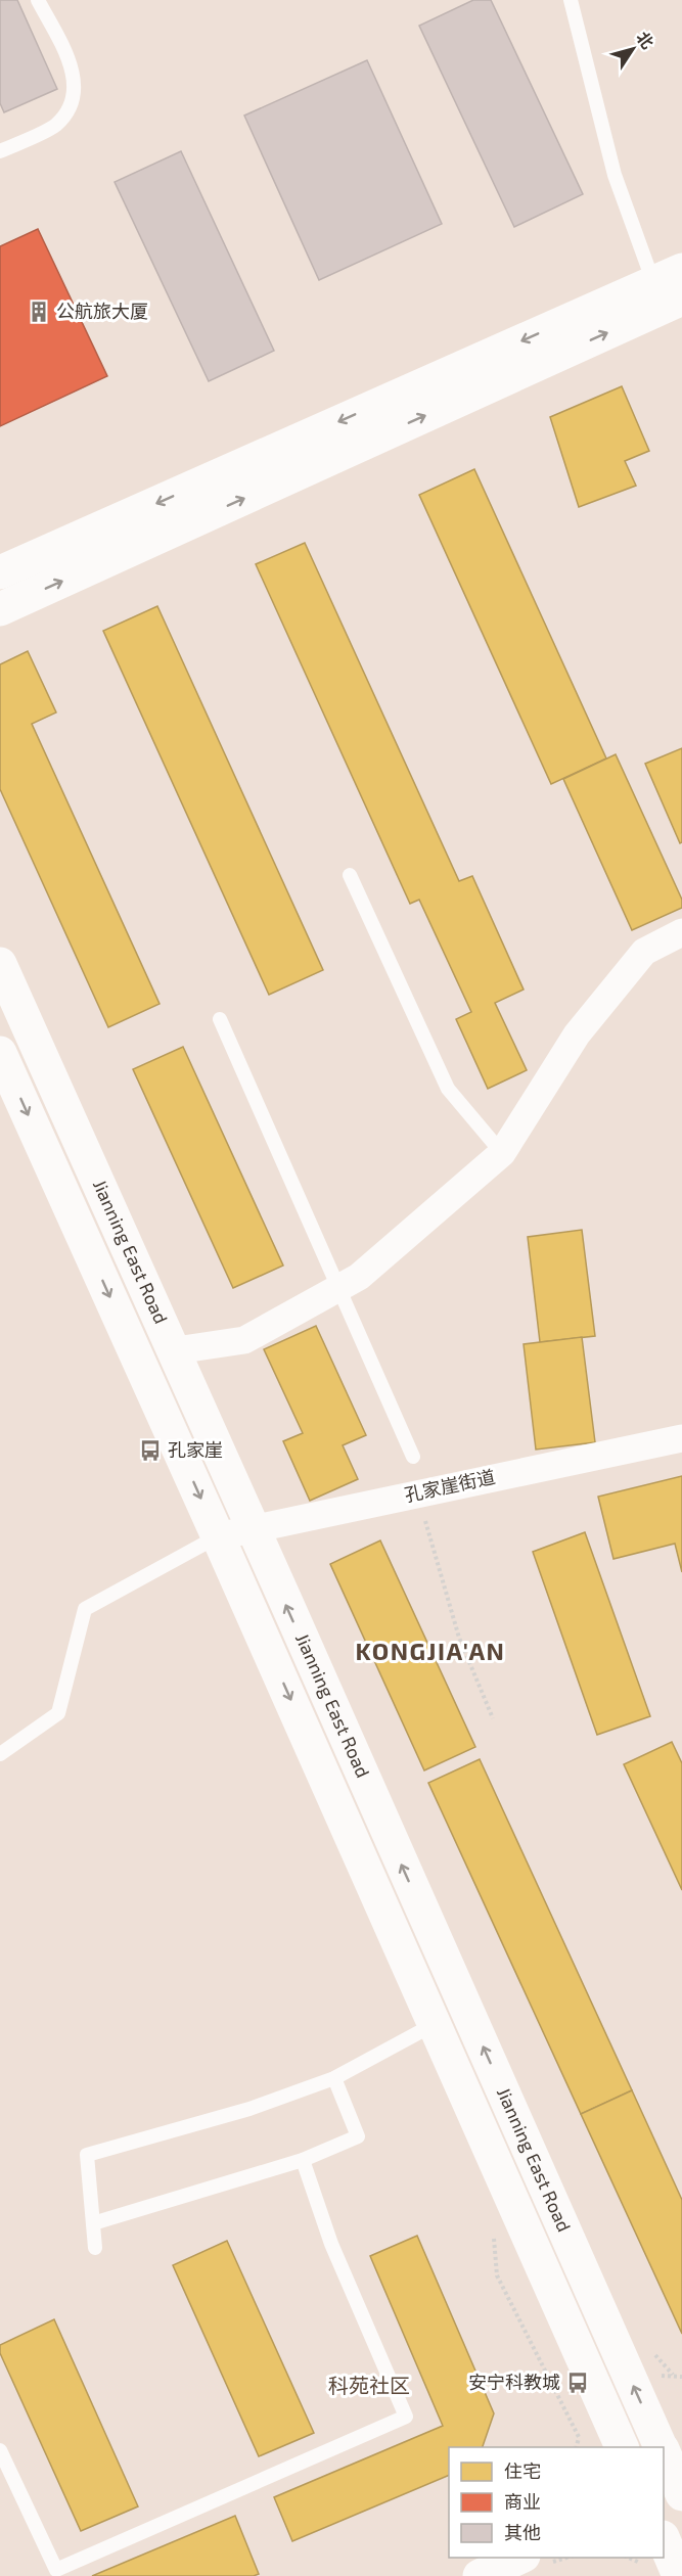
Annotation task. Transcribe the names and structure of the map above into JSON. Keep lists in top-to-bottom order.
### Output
{
  "streets": {
    "main road": ["Jianning East Road"],
    "street": ["孔家崖街道"]
  },
  "crossings": [
    ["Jianning East Road", "孔家崖街道"]
  ],
  "districts": ["KONGJIA'AN", "科苑社区"],
  "places": {
    "building": ["公航旅大厦"],
    "bus stop": ["孔家崖", "安宁科教城"]
  },
  "legend": ["住宅", "商业", "其他"],
  "north": "top right"
}
